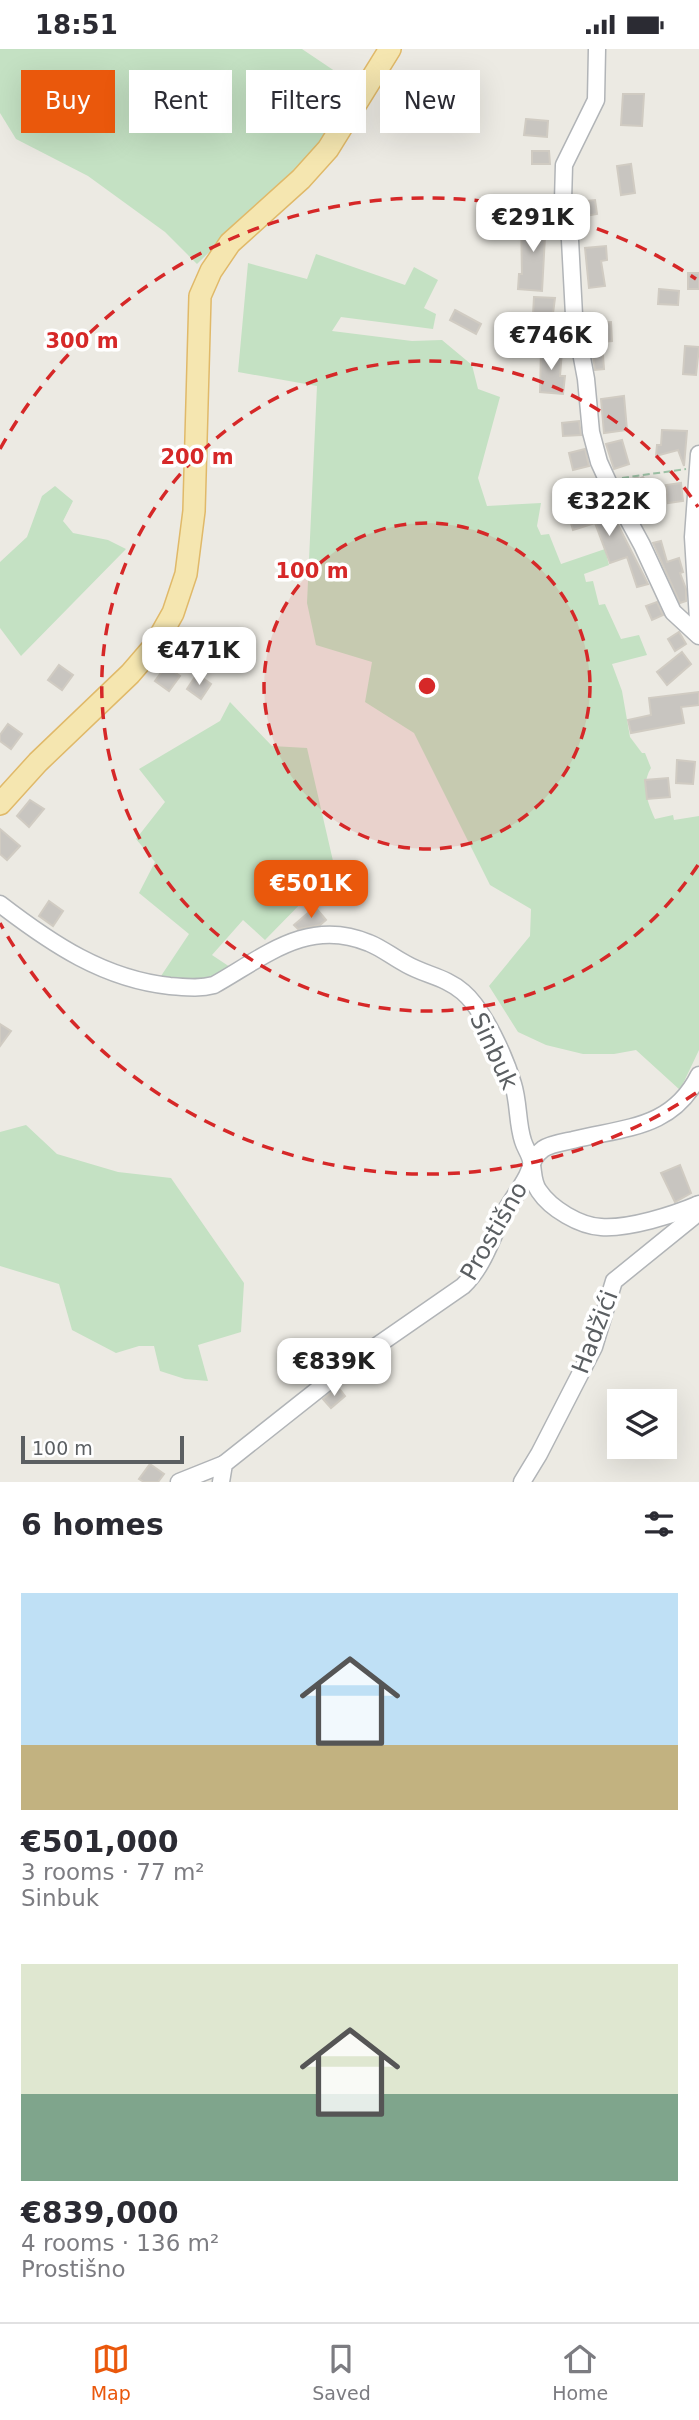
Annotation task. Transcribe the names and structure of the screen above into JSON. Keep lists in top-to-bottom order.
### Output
{
  "streets": {
    "street": ["Sinbuk", "Prostišno", "Hadžići"]
  },
  "crossings": [
    ["Sinbuk", "Prostišno"],
    ["Sinbuk", "Hadžići"]
  ],
  "scale_bar": "100 m",
  "page": {
    "status": "18:51",
    "chip": [
      "Buy",
      "Rent",
      "Filters",
      "New"
    ],
    "price": [
      "€291K",
      "€746K",
      "€322K",
      "€471K",
      "€501K",
      "€839K"
    ],
    "scale": "100 m",
    "heading": "6 homes",
    "list": [
      {
        "name": "€501,000",
        "note": "3 rooms · 77 m² · Sinbuk"
      },
      {
        "name": "€839,000",
        "note": "4 rooms · 136 m² · Prostišno"
      }
    ],
    "tabs": ["Map", "Saved", "Home"]
  },
  "rings": ["300 m", "200 m", "100 m"]
}
